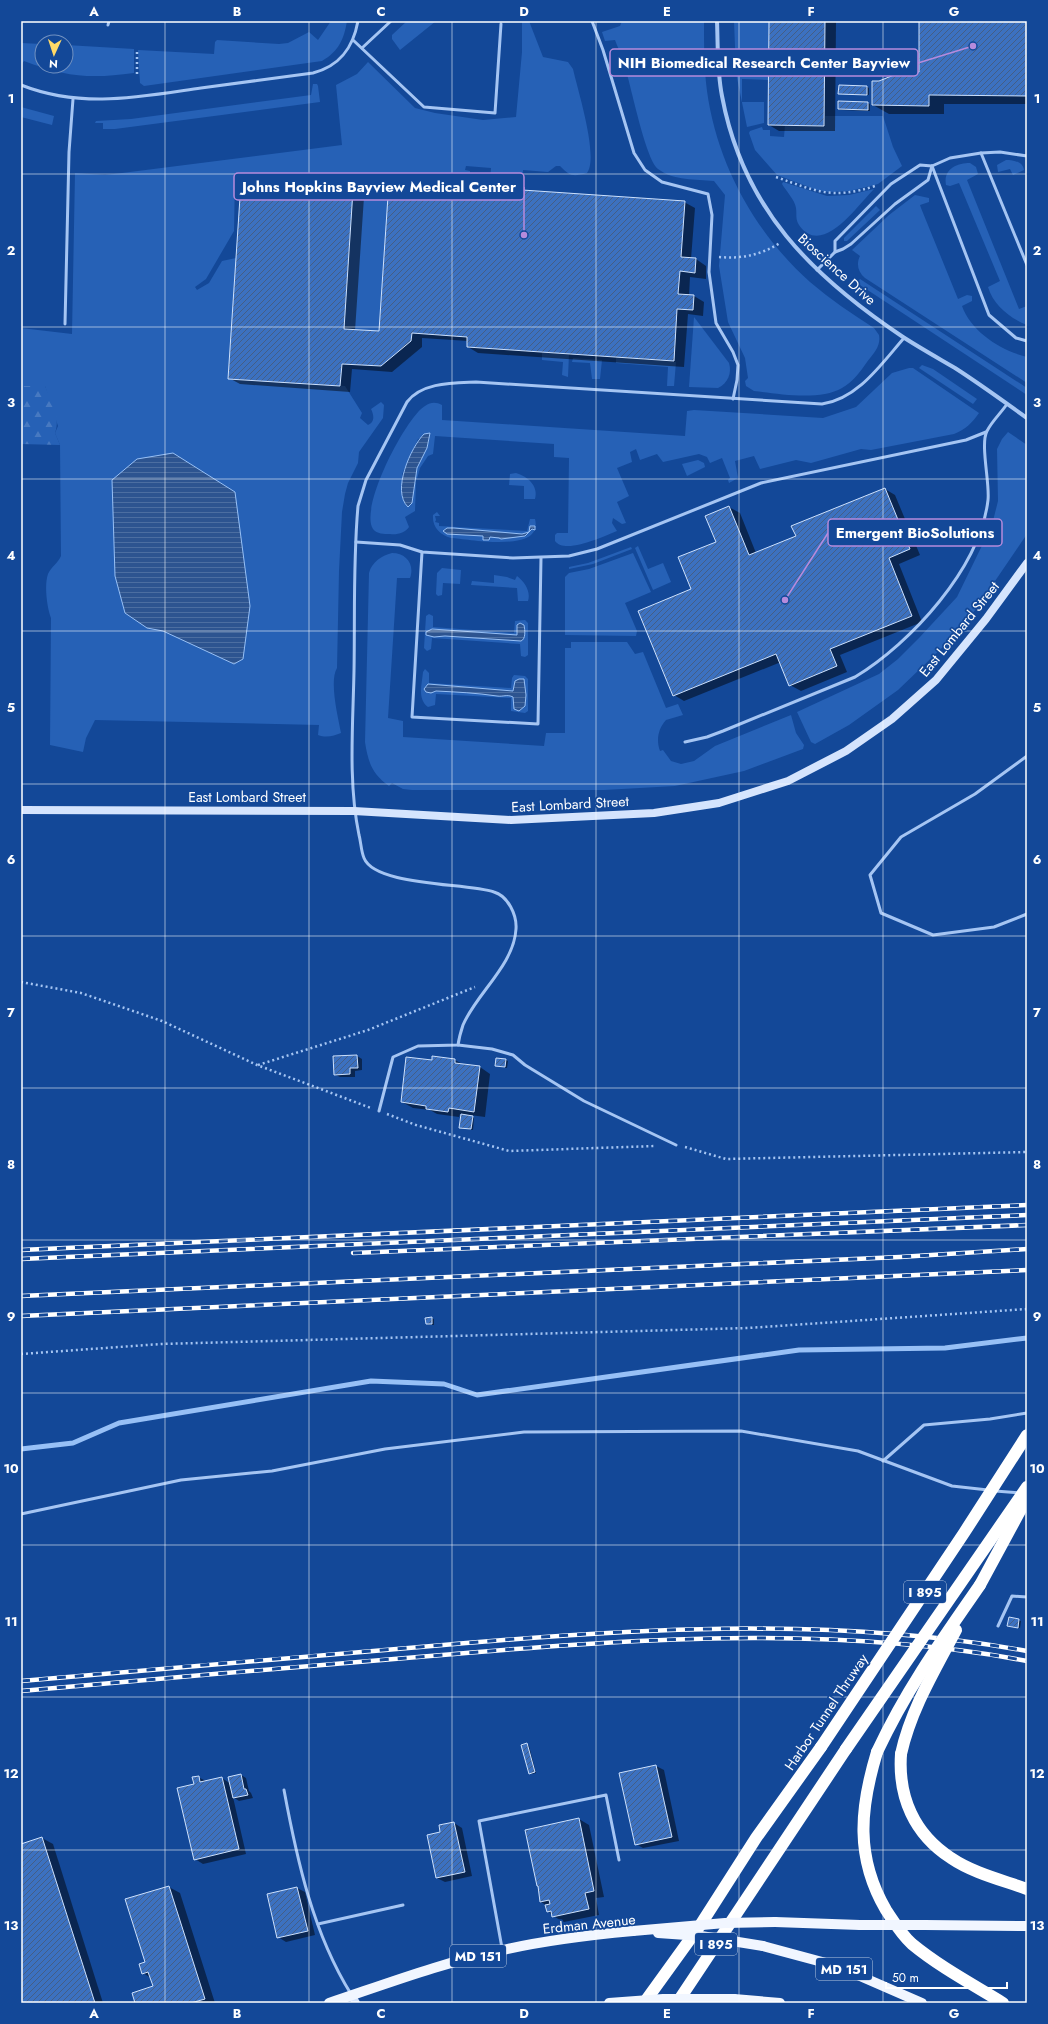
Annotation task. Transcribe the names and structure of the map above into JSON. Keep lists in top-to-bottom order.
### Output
{
  "streets": {
    "highway": ["I 895", "Harbor Tunnel Thruway"],
    "main road": ["East Lombard Street", "Erdman Avenue", "MD 151"],
    "street": ["Bioscience Drive"]
  },
  "places": ["NIH Biomedical Research Center Bayview", "Johns Hopkins Bayview Medical Center", "Emergent BioSolutions"],
  "scale_bar": "50 m",
  "north": "bottom",
  "grid": {
    "columns": [
      "A",
      "B",
      "C",
      "D",
      "E",
      "F",
      "G"
    ],
    "rows": [
      "1",
      "2",
      "3",
      "4",
      "5",
      "6",
      "7",
      "8",
      "9",
      "10",
      "11",
      "12",
      "13"
    ]
  }
}
